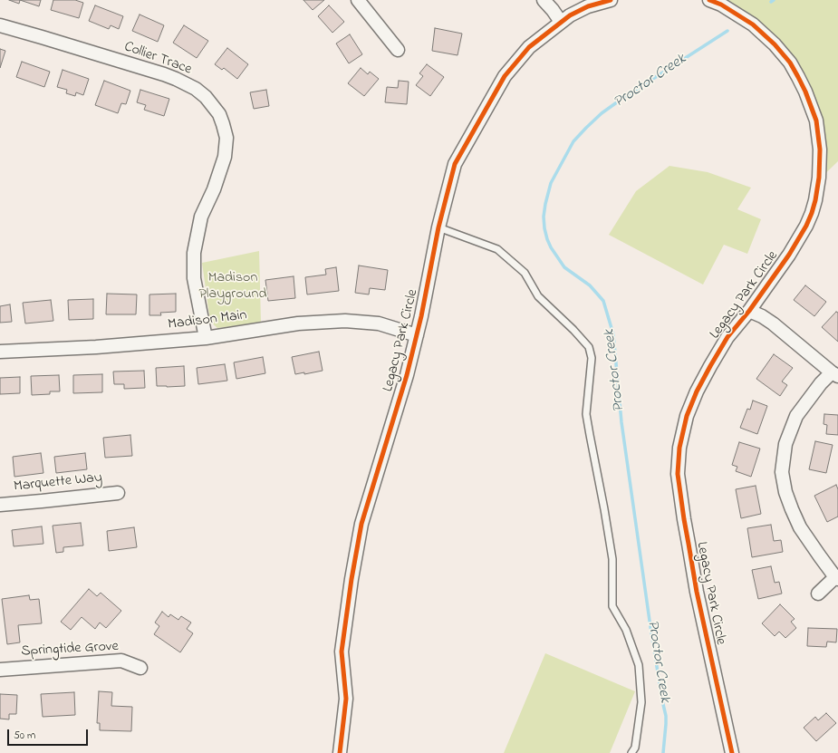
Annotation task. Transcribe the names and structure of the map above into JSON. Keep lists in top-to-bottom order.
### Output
{
  "streets": {
    "street": [
      "Collier Trace",
      "Legacy Park Circle",
      "Madison Main",
      "Marquette Way",
      "Springtide Grove"
    ]
  },
  "crossings": [
    ["Collier Trace", "Madison Main"],
    ["Legacy Park Circle", "Madison Main"]
  ],
  "water": ["Proctor Creek"],
  "parks": ["Madison Playground"],
  "scale_bar": "50 m"
}
